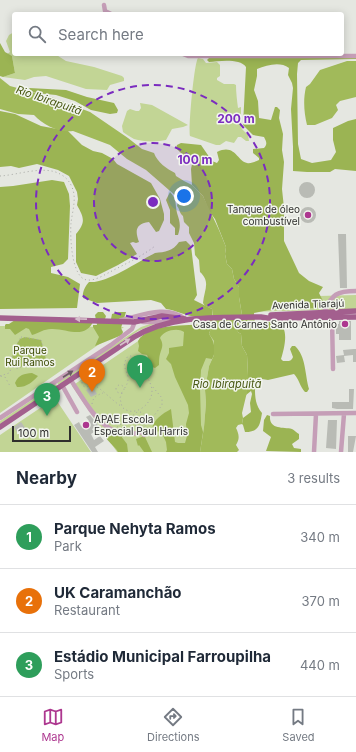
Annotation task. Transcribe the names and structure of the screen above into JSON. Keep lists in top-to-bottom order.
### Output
{
  "streets": {
    "main road": ["Avenida Tiarajú"]
  },
  "water": ["Rio Ibirapuitã"],
  "parks": ["Parque Rui Ramos"],
  "places": ["Tanque de óleo combustível", "Casa de Carnes Santo Antônio", "APAE Escola Especial Paul Harris"],
  "scale_bar": "100 m",
  "page": {
    "search": "Search here",
    "pins": ["1", "2", "3"],
    "scale": "100 m",
    "heading": ["Nearby", "3 results"],
    "list": [
      {
        "mark": "1",
        "name": "Parque Nehyta Ramos",
        "note": "Park",
        "value": "340 m"
      },
      {
        "mark": "2",
        "name": "UK Caramanchão",
        "note": "Restaurant",
        "value": "370 m"
      },
      {
        "mark": "3",
        "name": "Estádio Municipal Farroupilha",
        "note": "Sports",
        "value": "440 m"
      }
    ],
    "nav": ["Map", "Directions", "Saved"]
  },
  "rings": ["200 m", "100 m"]
}
